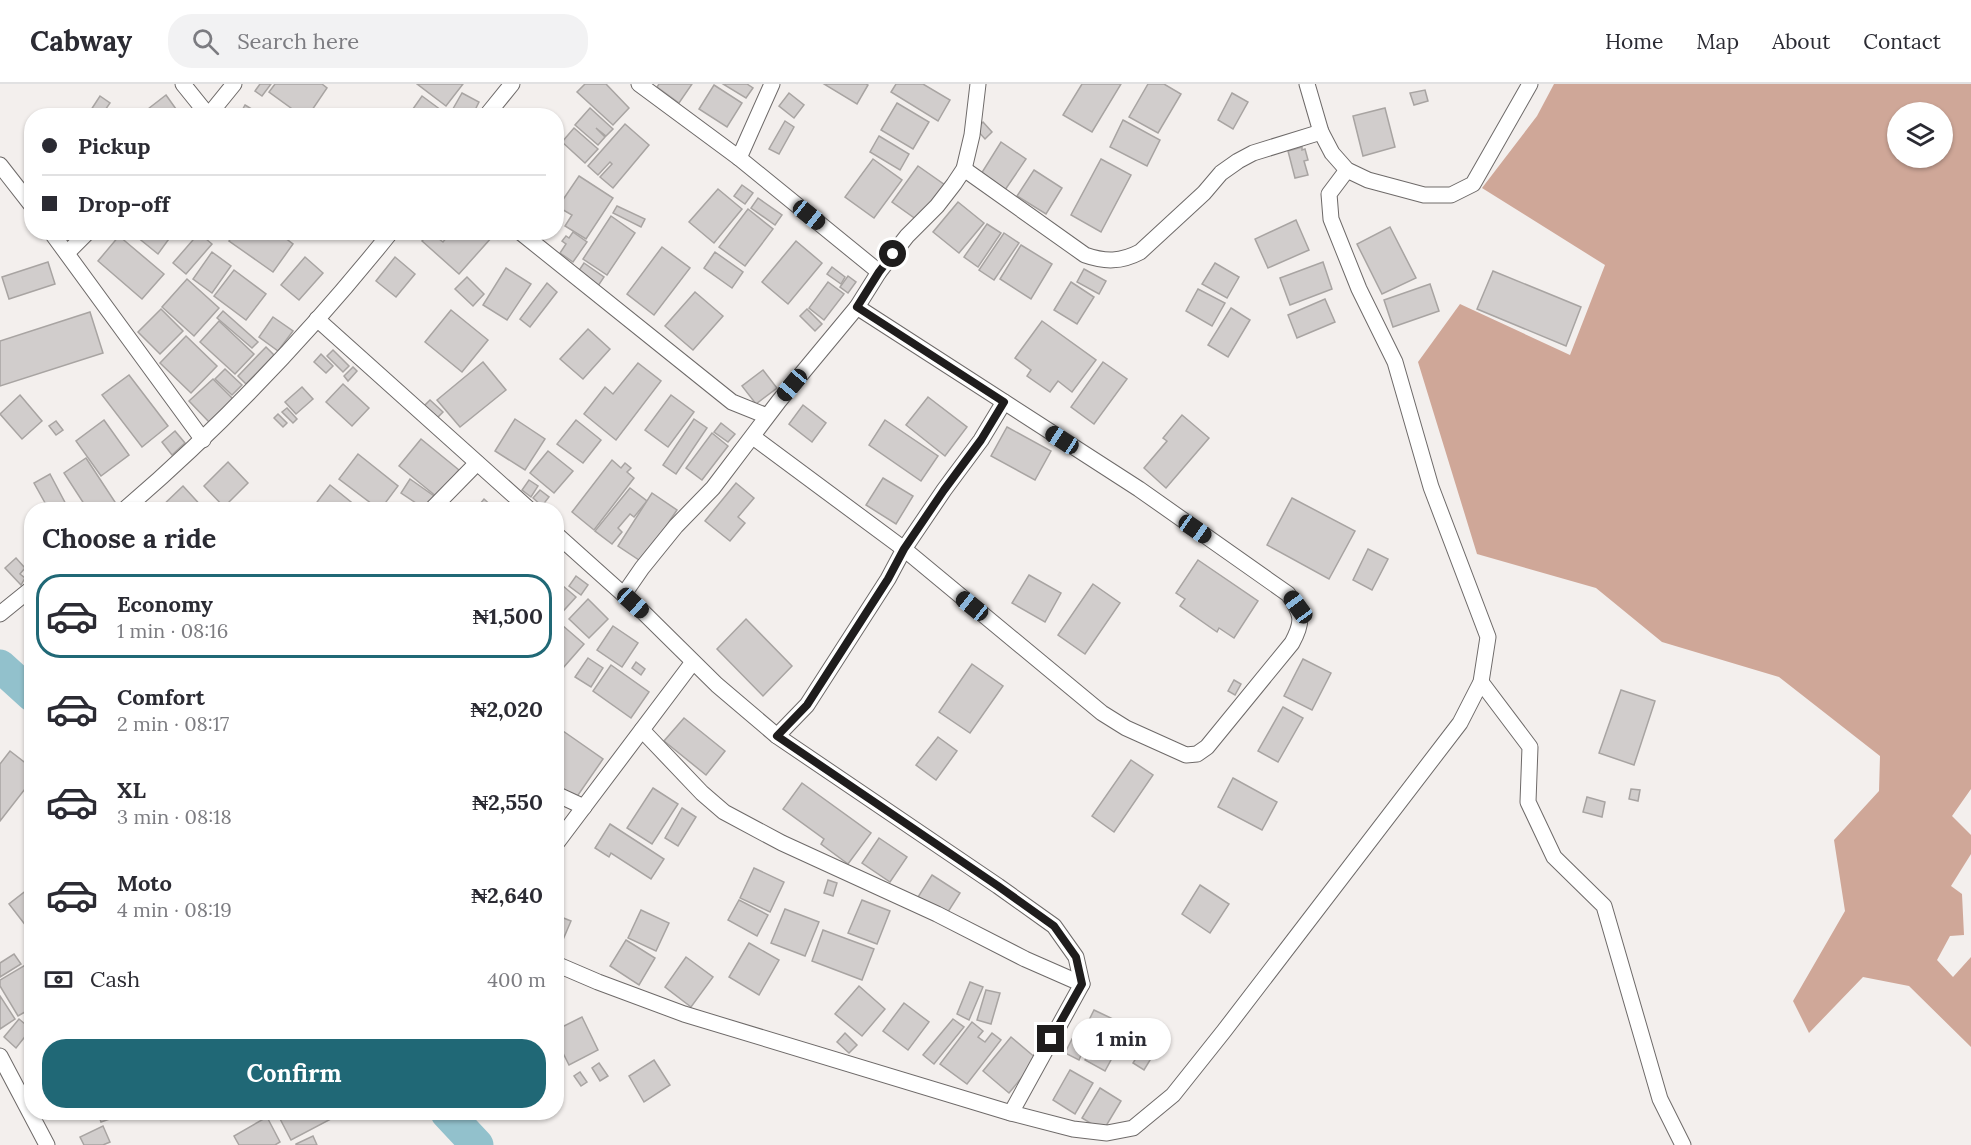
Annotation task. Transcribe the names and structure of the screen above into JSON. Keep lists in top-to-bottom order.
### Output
{
  "page": {
    "header": "Cabway",
    "search": "Search here",
    "nav": [
      "Home",
      "Map",
      "About",
      "Contact"
    ],
    "banner": ["Pickup", "Drop-off"],
    "heading": "Choose a ride",
    "list": [
      {
        "name": "Economy",
        "note": "1 min · 08:16",
        "value": "₦1,500"
      },
      {
        "name": "Comfort",
        "note": "2 min · 08:17",
        "value": "₦2,020"
      },
      {
        "name": "XL",
        "note": "3 min · 08:18",
        "value": "₦2,550"
      },
      {
        "name": "Moto",
        "note": "4 min · 08:19",
        "value": "₦2,640"
      }
    ],
    "pay": ["Cash", "400 m"],
    "bubble": "1 min",
    "buttons": "Confirm"
  }
}
